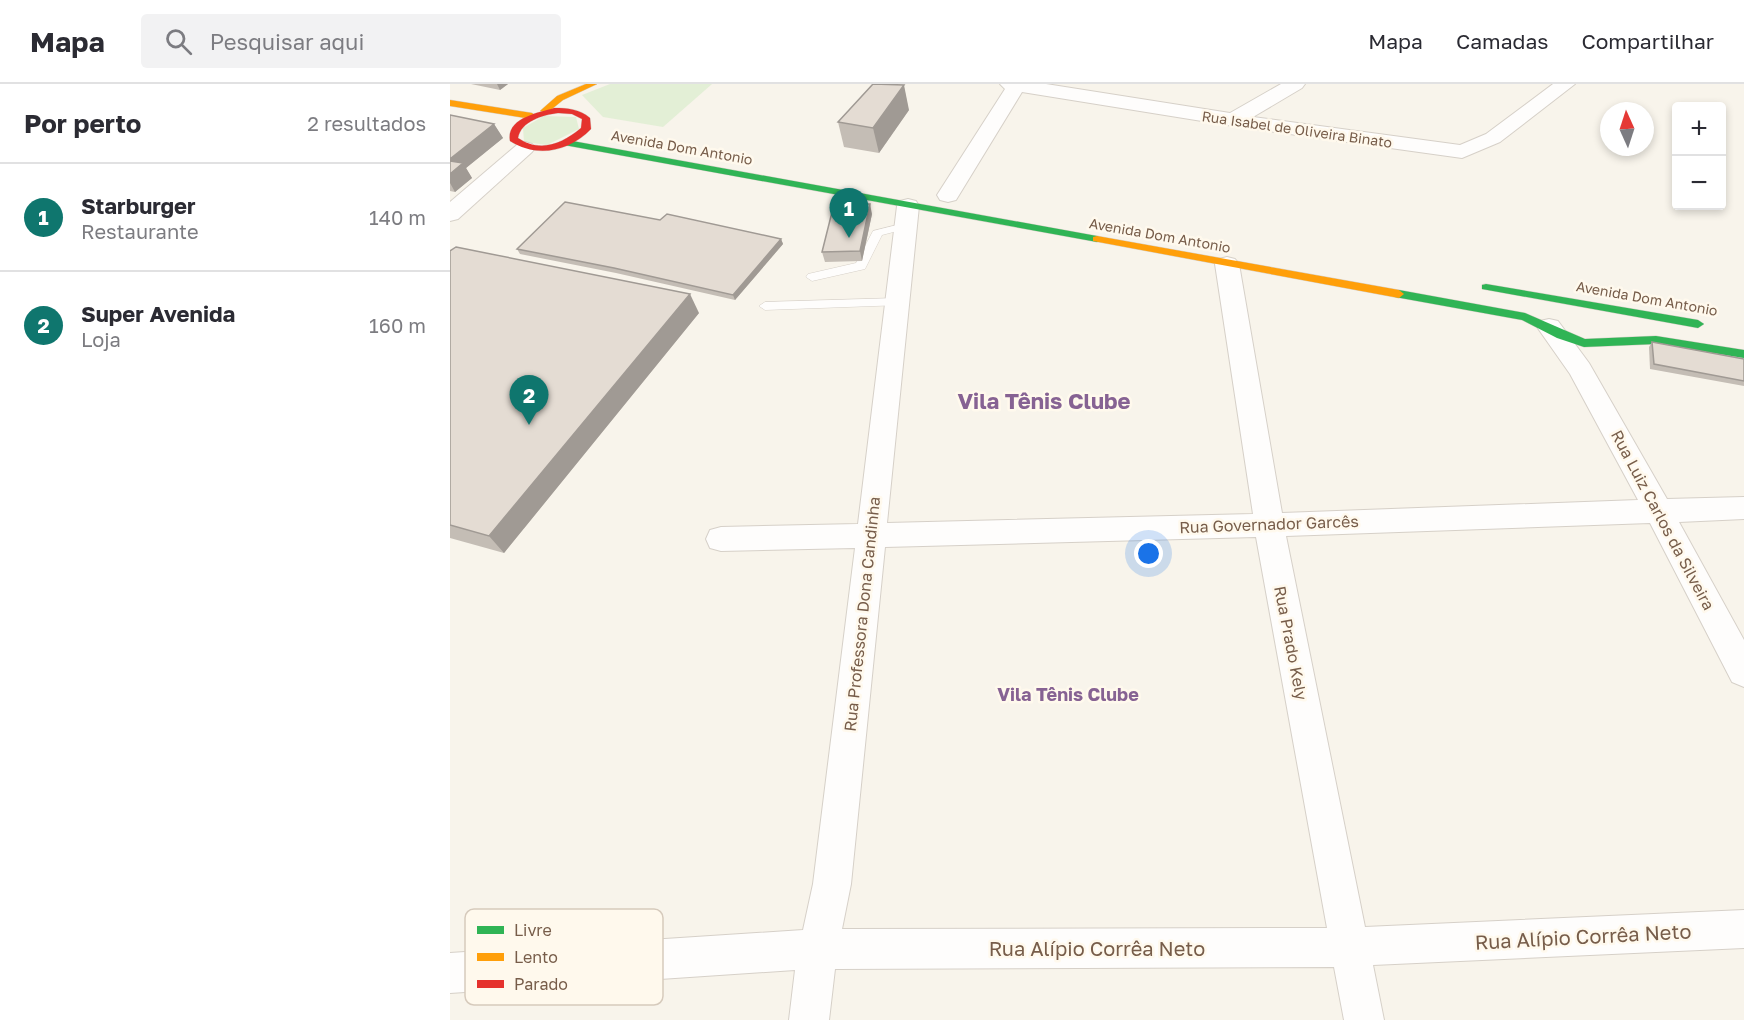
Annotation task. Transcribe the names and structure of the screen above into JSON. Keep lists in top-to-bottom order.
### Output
{
  "streets": {
    "main road": ["Avenida Dom Antonio"],
    "street": [
      "Rua Isabel de Oliveira Binato",
      "Rua Luiz Carlos da Silveira",
      "Rua Governador Garcês",
      "Rua Professora Dona Candinha",
      "Rua Prado Kely",
      "Rua Alípio Corrêa Neto"
    ]
  },
  "crossings": [
    ["Avenida Dom Antonio", "Rua Luiz Carlos da Silveira"],
    ["Avenida Dom Antonio", "Rua Professora Dona Candinha"],
    ["Avenida Dom Antonio", "Rua Prado Kely"],
    ["Rua Luiz Carlos da Silveira", "Rua Governador Garcês"],
    ["Rua Governador Garcês", "Rua Professora Dona Candinha"],
    ["Rua Governador Garcês", "Rua Prado Kely"],
    ["Rua Professora Dona Candinha", "Rua Alípio Corrêa Neto"],
    ["Rua Prado Kely", "Rua Alípio Corrêa Neto"]
  ],
  "districts": ["Vila Tênis Clube", "Vila Tênis Clube"],
  "legend": ["Livre", "Lento", "Parado"],
  "north": "top",
  "page": {
    "header": "Mapa",
    "search": "Pesquisar aqui",
    "nav": ["Mapa", "Camadas", "Compartilhar"],
    "heading": ["Por perto", "2 resultados"],
    "map_buttons": ["+", "−"],
    "list": [
      {
        "mark": "1",
        "name": "Starburger",
        "note": "Restaurante",
        "value": "140 m"
      },
      {
        "mark": "2",
        "name": "Super Avenida",
        "note": "Loja",
        "value": "160 m"
      }
    ],
    "pins": ["1", "2"]
  }
}
